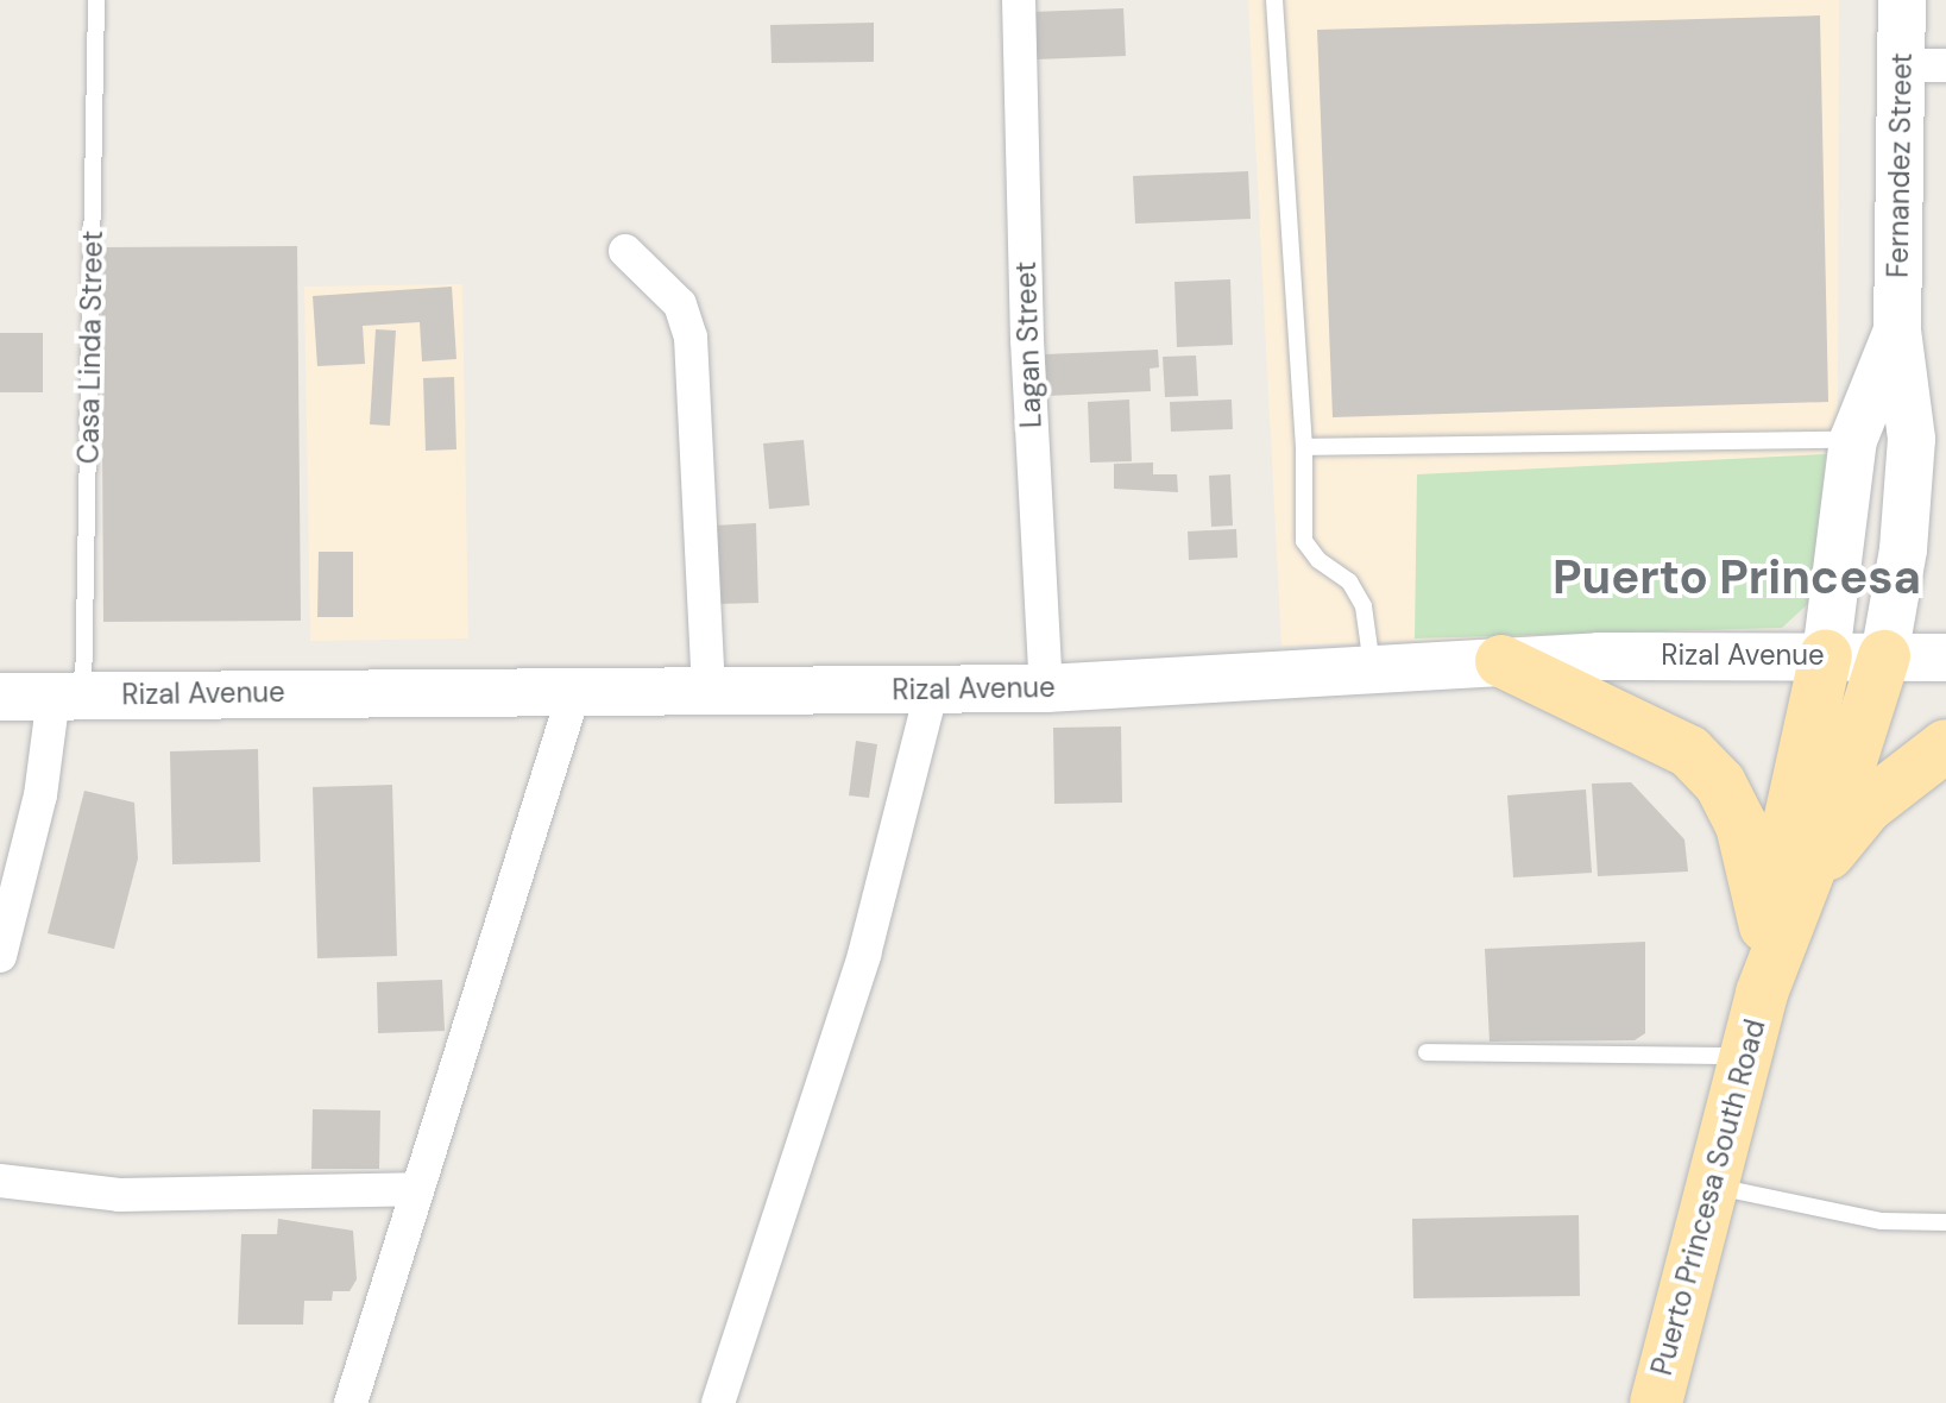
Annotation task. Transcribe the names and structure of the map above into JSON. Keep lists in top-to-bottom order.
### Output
{
  "streets": {
    "main road": ["Puerto Princesa South Road"],
    "street": ["Fernandez Street", "Lagan Street", "Rizal Avenue"],
    "lane": ["Casa Linda Street"]
  },
  "crossings": [
    ["Fernandez Street", "Rizal Avenue"],
    ["Fernandez Street", "Puerto Princesa South Road"],
    ["Lagan Street", "Rizal Avenue"],
    ["Casa Linda Street", "Rizal Avenue"],
    ["Rizal Avenue", "Puerto Princesa South Road"]
  ],
  "districts": ["Puerto Princesa"]
}
